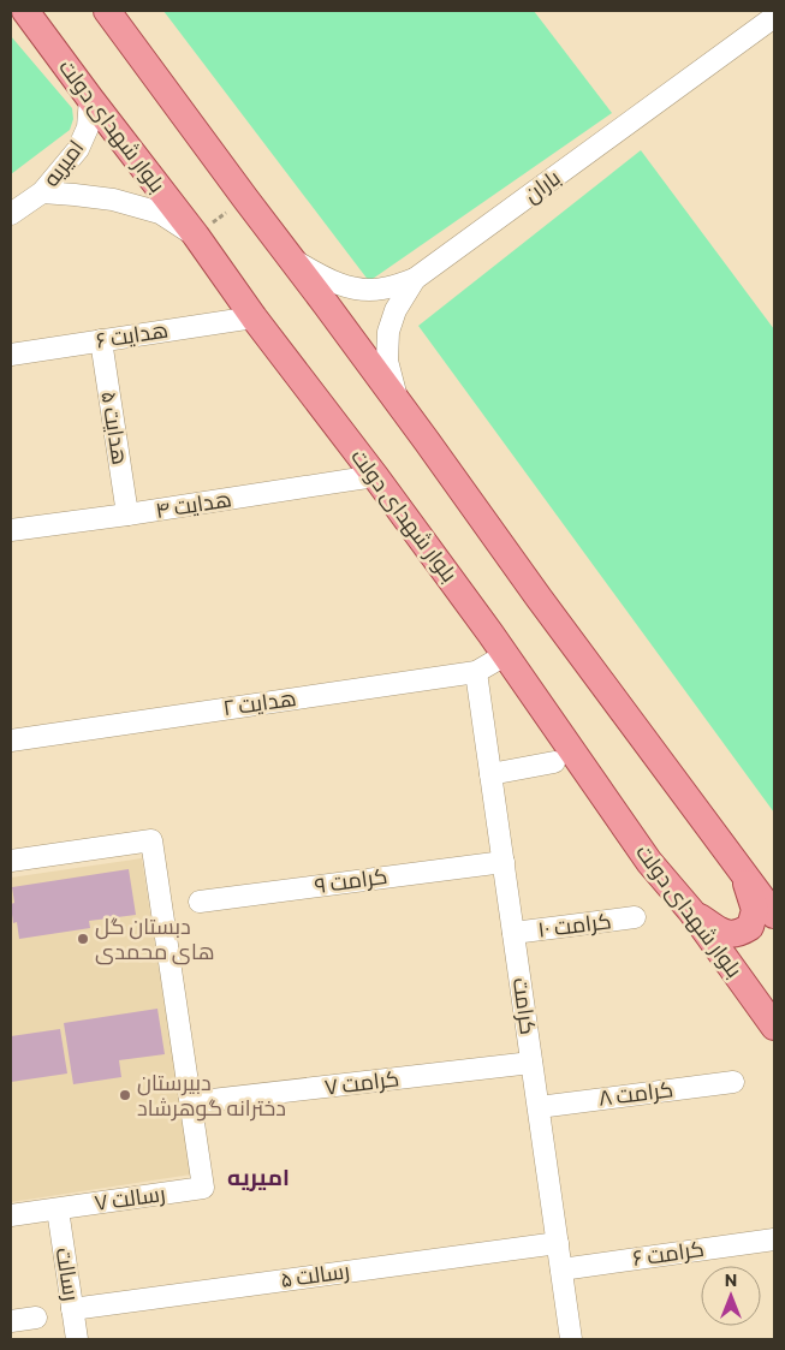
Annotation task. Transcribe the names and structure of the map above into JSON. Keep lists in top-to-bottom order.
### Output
{
  "streets": {
    "main road": ["بلوار شهدای دولت"],
    "street": [
      "امیریه",
      "باران",
      "هدایت ۶",
      "هدایت ۵",
      "هدایت ۴",
      "هدایت ۲",
      "کرامت ۹",
      "کرامت ۱۰",
      "کرامت",
      "کرامت ۷",
      "کرامت ۸",
      "رسالت ۷",
      "کرامت ۶",
      "رسالت",
      "رسالت ۵"
    ]
  },
  "crossings": [
    ["بلوار شهدای دولت", "امیریه"],
    ["بلوار شهدای دولت", "هدایت ۶"],
    ["بلوار شهدای دولت", "هدایت ۴"],
    ["بلوار شهدای دولت", "هدایت ۲"],
    ["هدایت ۶", "هدایت ۵"],
    ["هدایت ۵", "هدایت ۴"],
    ["هدایت ۲", "کرامت"],
    ["کرامت ۹", "کرامت"],
    ["کرامت ۱۰", "کرامت"],
    ["کرامت", "کرامت ۷"],
    ["کرامت", "کرامت ۸"],
    ["کرامت", "کرامت ۶"],
    ["کرامت", "رسالت ۵"],
    ["کرامت ۷", "رسالت ۷"],
    ["رسالت ۷", "رسالت"],
    ["رسالت", "رسالت ۵"]
  ],
  "districts": ["امیریه"],
  "places": ["دبستان گل های محمدی", "دبیرستان دخترانه گوهرشاد"],
  "north": "top"
}
